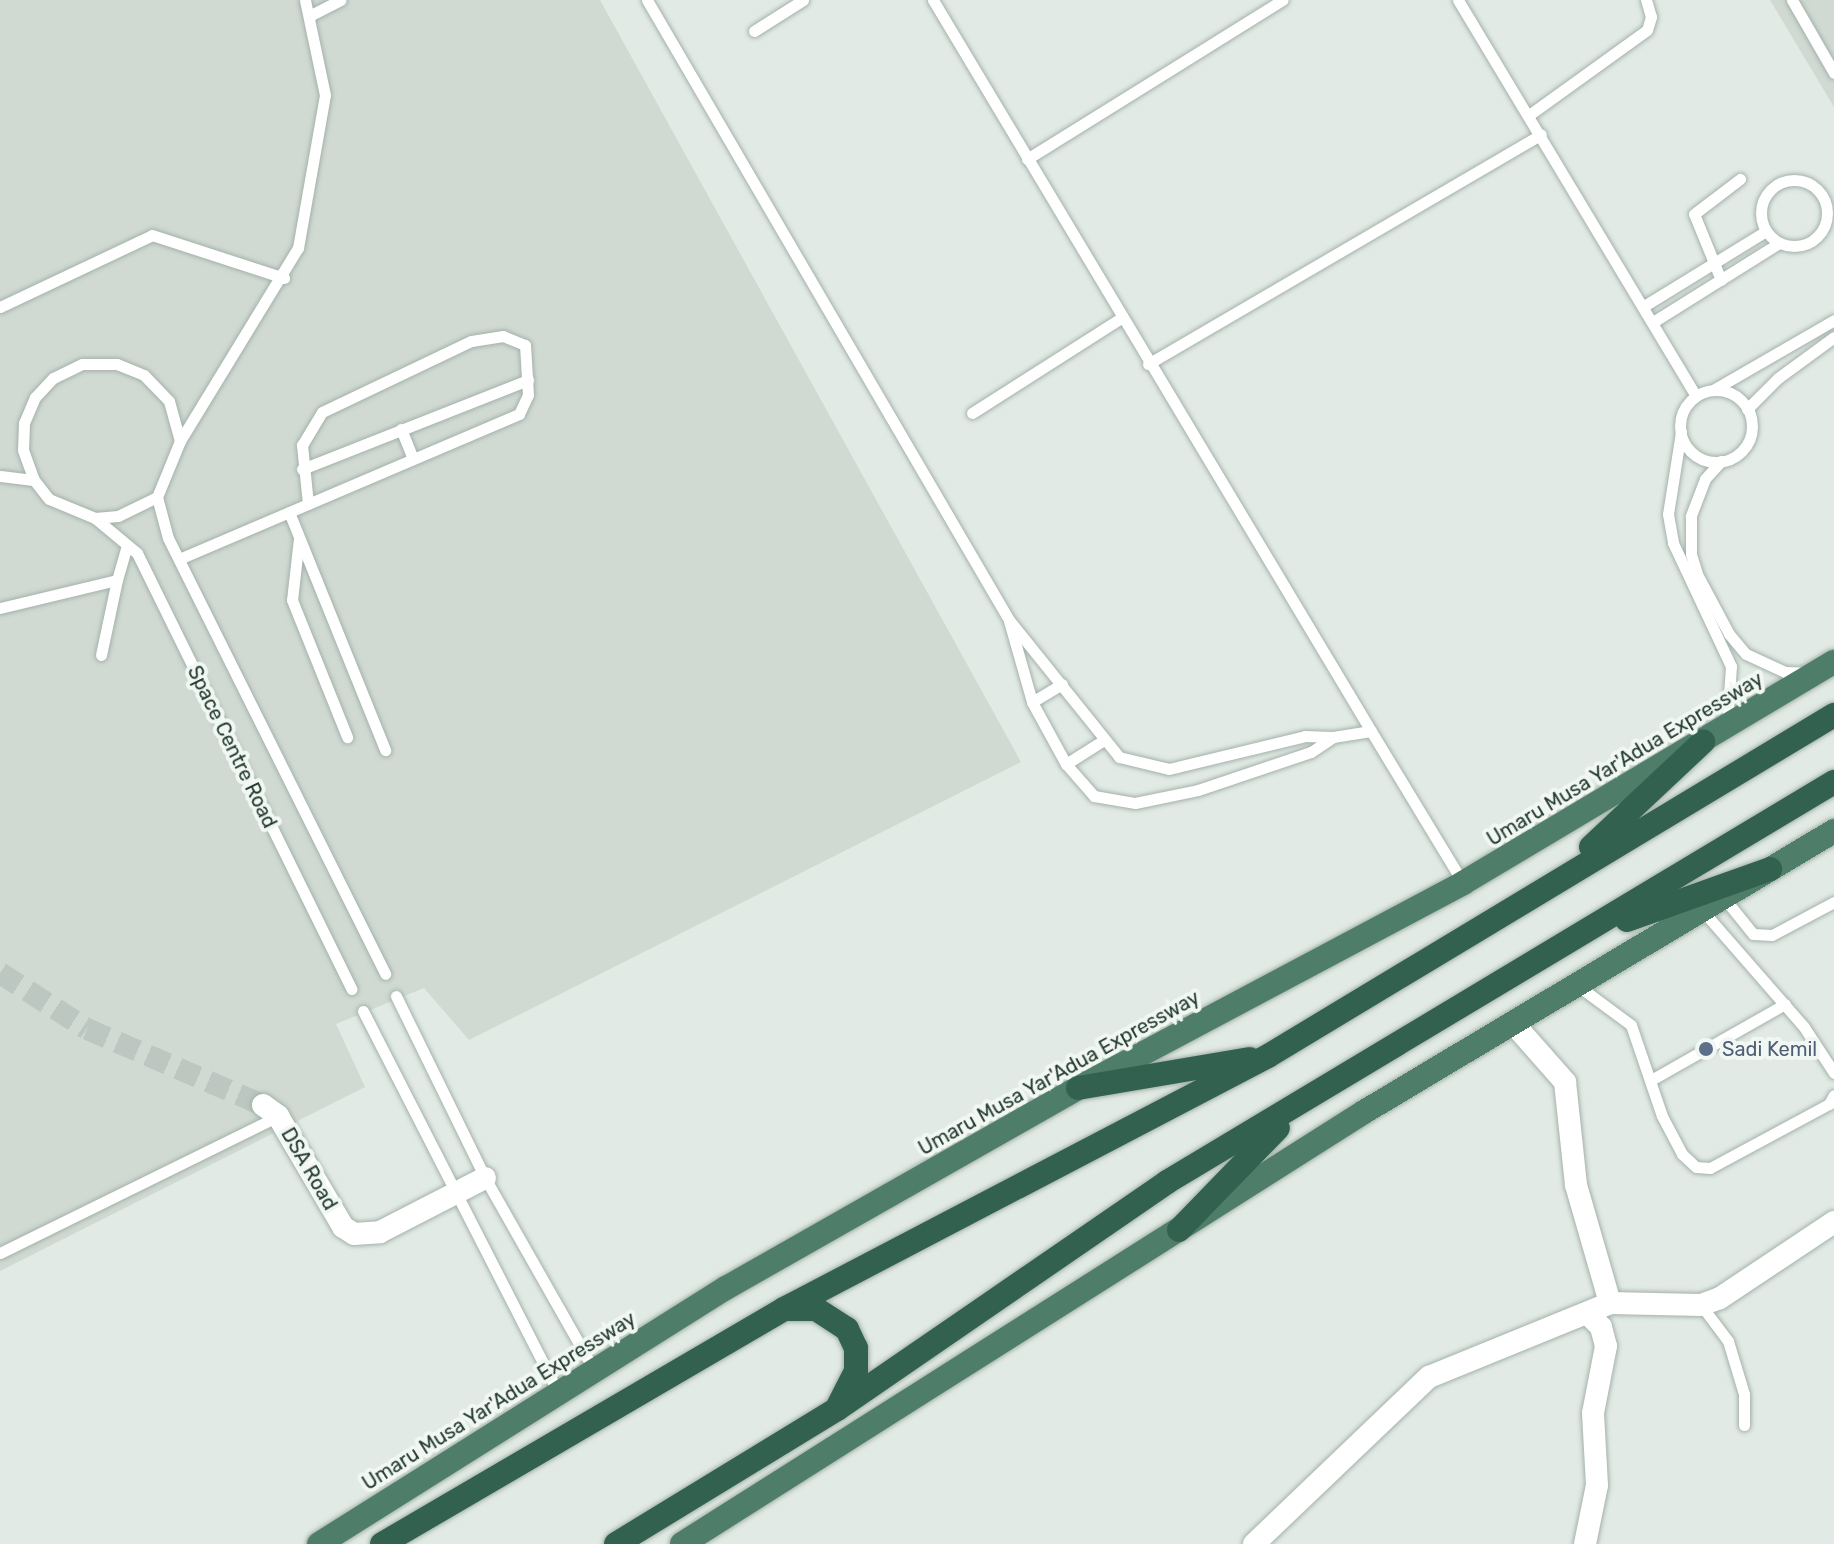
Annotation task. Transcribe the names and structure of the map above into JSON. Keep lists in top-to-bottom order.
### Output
{
  "streets": {
    "highway": ["Umaru Musa Yar'Adua Expressway"],
    "street": ["DSA Road"],
    "lane": ["Space Centre Road"]
  },
  "places": ["Sadi Kemil"]
}
